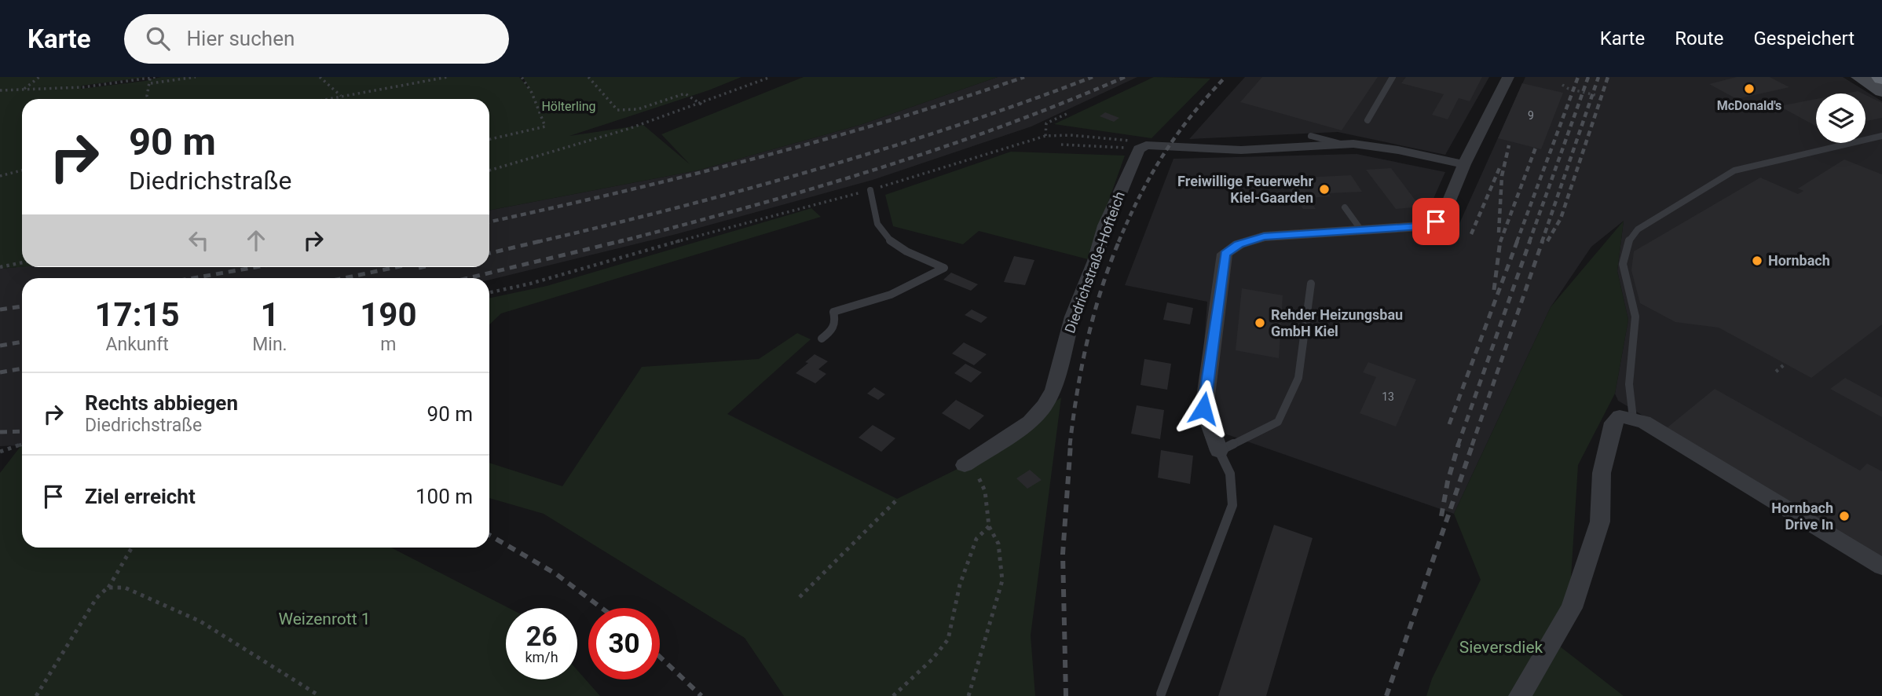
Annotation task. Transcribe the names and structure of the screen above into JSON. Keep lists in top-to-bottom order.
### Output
{
  "streets": {
    "street": ["Diedrichstraße-Hofteich"]
  },
  "parks": ["Hölterling", "Weizenrott 1", "Sieversdiek"],
  "places": [
    "McDonald's",
    "Freiwillige Feuerwehr Kiel-Gaarden",
    "Hornbach",
    "Rehder Heizungsbau GmbH Kiel",
    "Hornbach Drive In"
  ],
  "house_numbers": ["9", "13"],
  "page": {
    "header": "Karte",
    "search": "Hier suchen",
    "nav": ["Karte", "Route", "Gespeichert"],
    "turn": ["90 m", "Diedrichstraße"],
    "eta": [
      "17:15",
      "Ankunft",
      "1",
      "Min.",
      "190",
      "m"
    ],
    "list": [
      {
        "name": "Rechts abbiegen",
        "note": "Diedrichstraße",
        "value": "90 m"
      },
      {
        "name": "Ziel erreicht",
        "value": "100 m"
      }
    ],
    "speed": "26 km/h",
    "limit": "30"
  }
}
